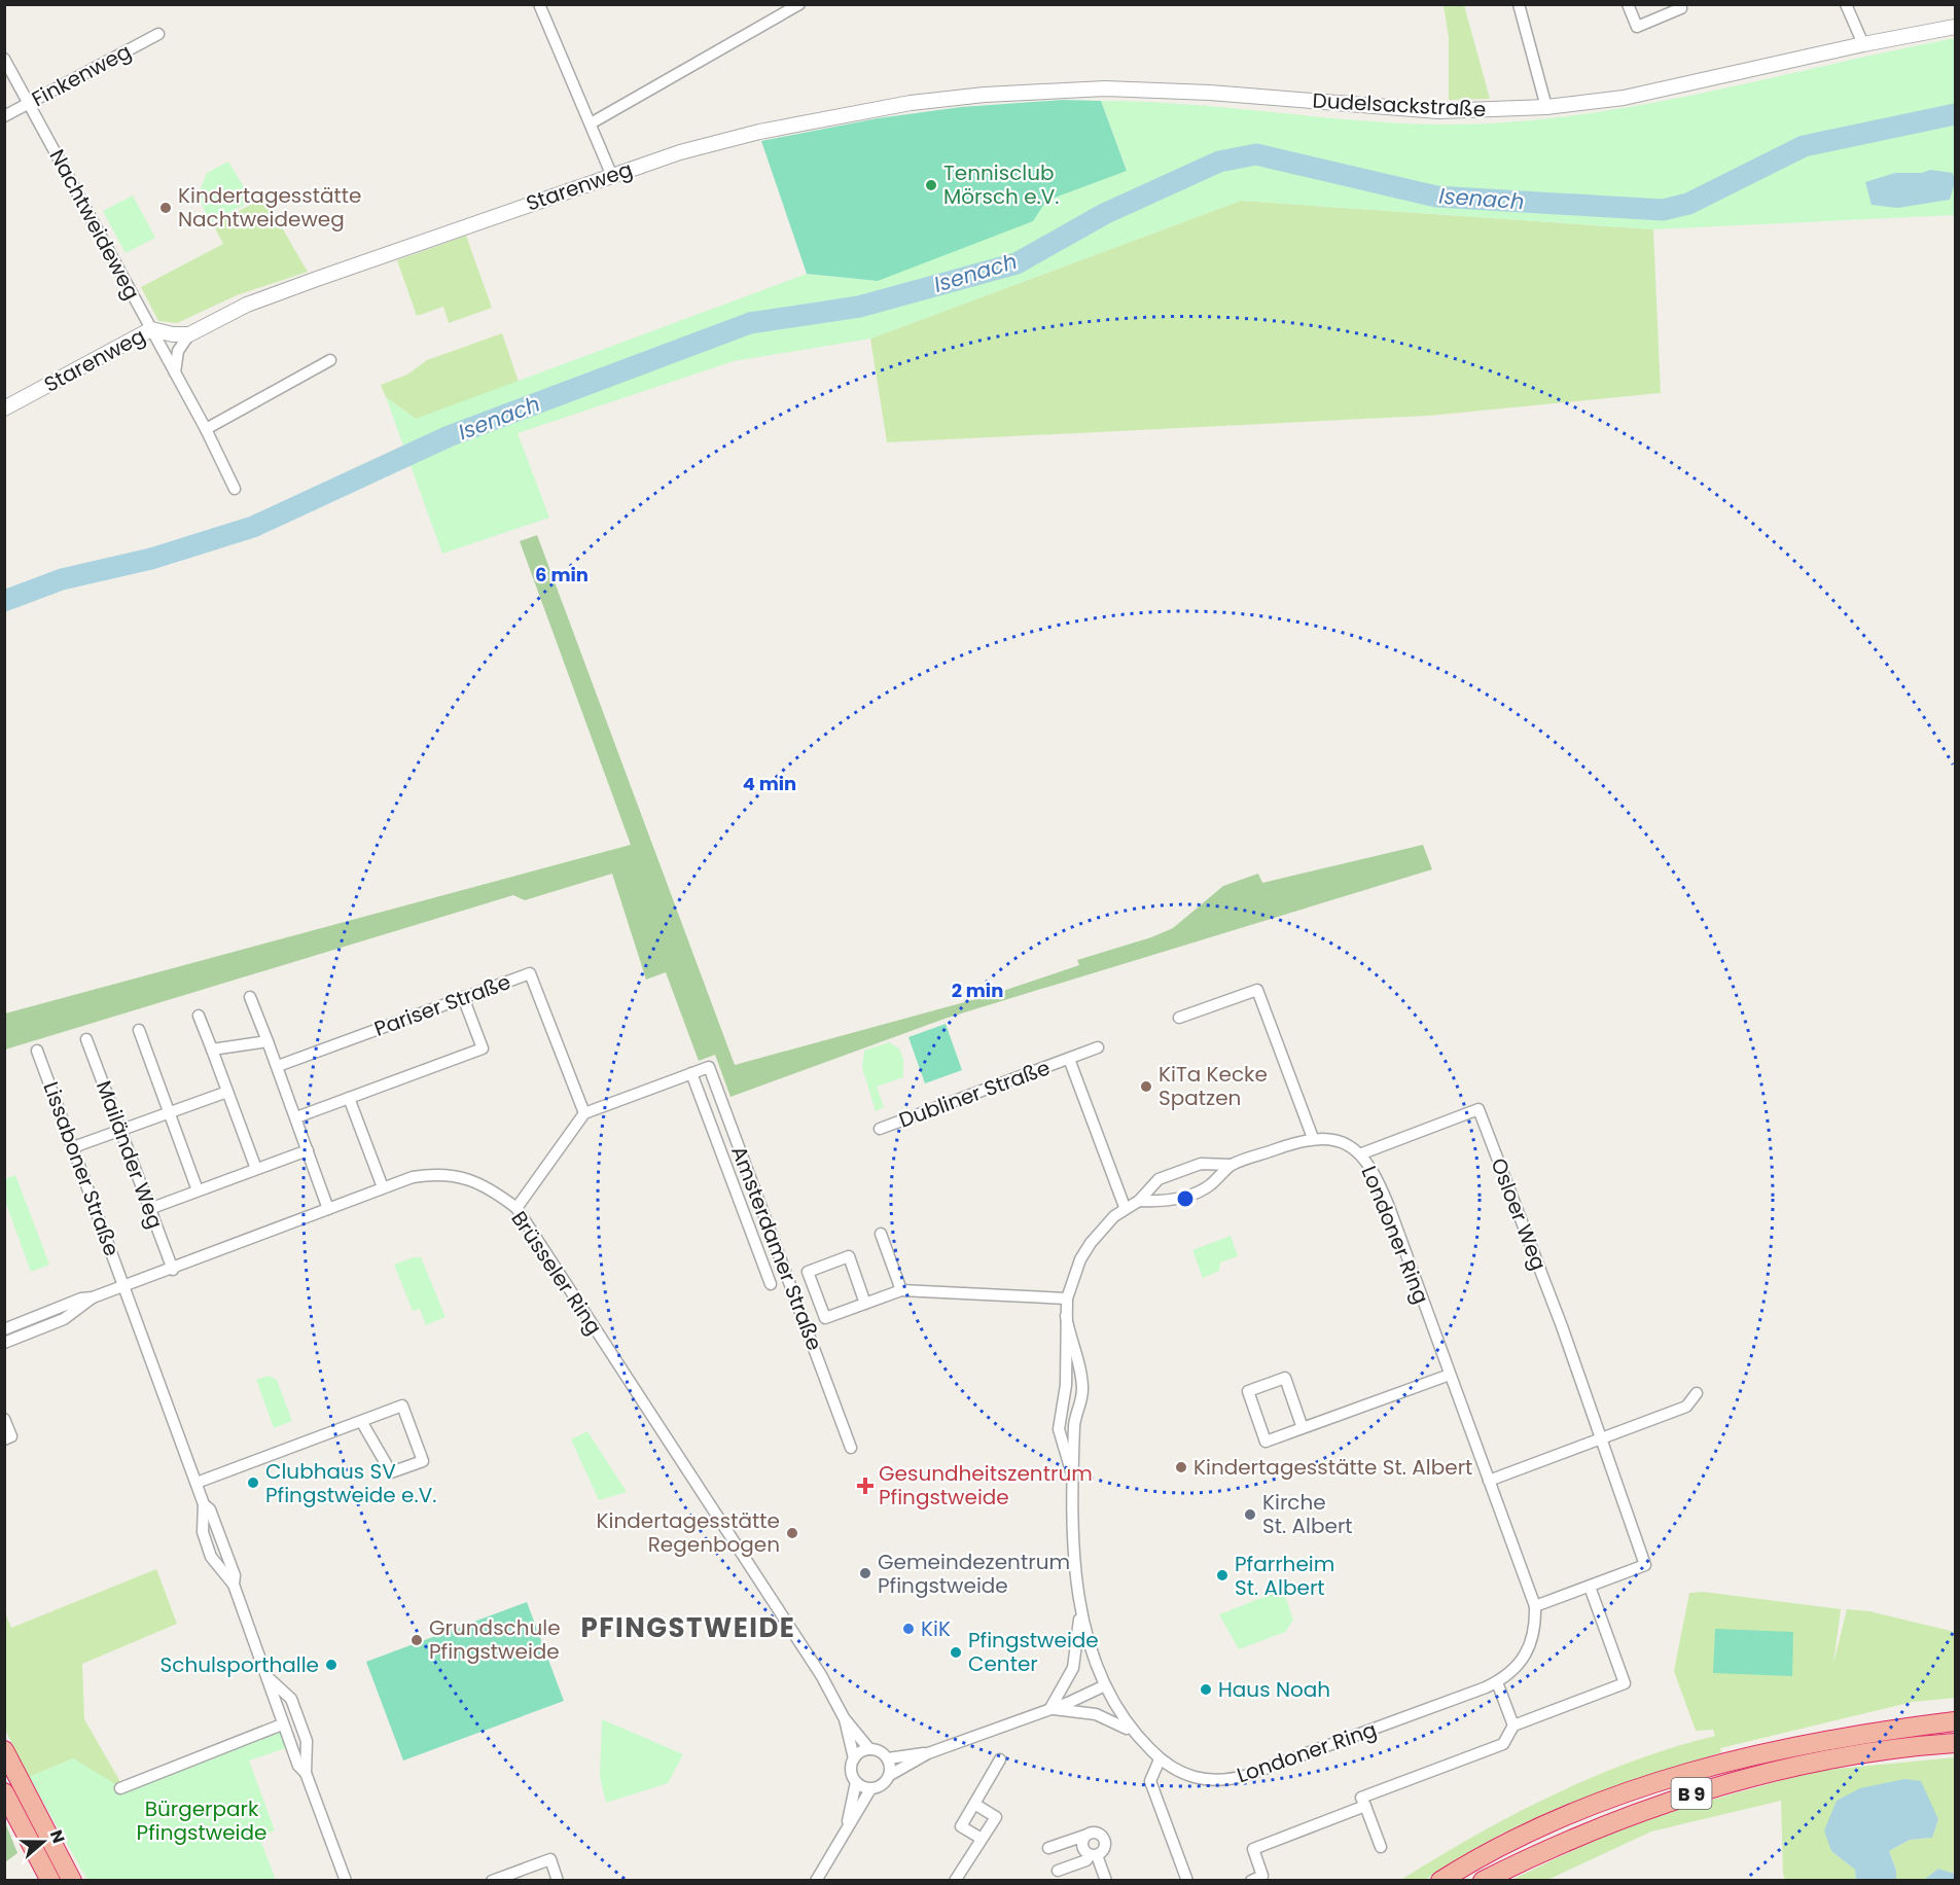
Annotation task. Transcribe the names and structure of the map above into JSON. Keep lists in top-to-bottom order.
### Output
{
  "streets": {
    "highway": ["B 9"],
    "street": [
      "Finkenweg",
      "Dudelsackstraße",
      "Starenweg",
      "Nachtweideweg",
      "Pariser Straße",
      "Dubliner Straße",
      "Mailänder Weg",
      "Lissaboner Straße",
      "Osloer Weg",
      "Londoner Ring",
      "Amsterdamer Straße",
      "Brüsseler Ring"
    ]
  },
  "crossings": [
    ["Finkenweg", "Nachtweideweg"],
    ["Dudelsackstraße", "Starenweg"],
    ["Starenweg", "Nachtweideweg"],
    ["Dubliner Straße", "Londoner Ring"],
    ["Mailänder Weg", "Brüsseler Ring"],
    ["Lissaboner Straße", "Brüsseler Ring"],
    ["Osloer Weg", "Londoner Ring"]
  ],
  "districts": ["PFINGSTWEIDE"],
  "water": ["Isenach"],
  "parks": ["Bürgerpark Pfingstweide"],
  "places": {
    "other": [
      "Tennisclub Mörsch e.V.",
      "Kindertagesstätte Nachtweideweg",
      "KiTa Kecke Spatzen",
      "Kindertagesstätte St. Albert",
      "Clubhaus SV Pfingstweide e.V.",
      "Kirche St. Albert",
      "Kindertagesstätte Regenbogen",
      "Gemeindezentrum Pfingstweide",
      "Pfarrheim St. Albert",
      "KiK",
      "Grundschule Pfingstweide",
      "Pfingstweide Center",
      "Schulsporthalle",
      "Haus Noah"
    ],
    "health": ["Gesundheitszentrum Pfingstweide"]
  },
  "north": "right",
  "rings": ["6 min", "4 min", "2 min"]
}
